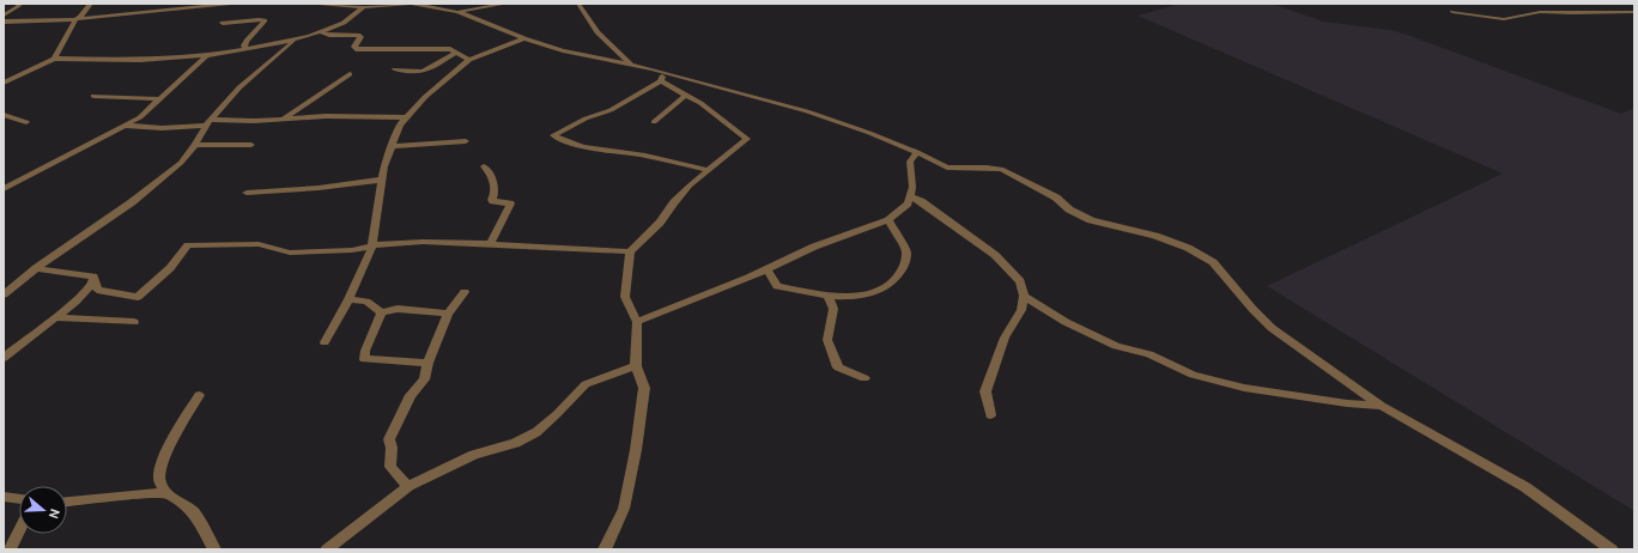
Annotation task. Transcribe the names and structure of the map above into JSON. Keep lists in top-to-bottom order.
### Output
{
  "north": "right"
}
